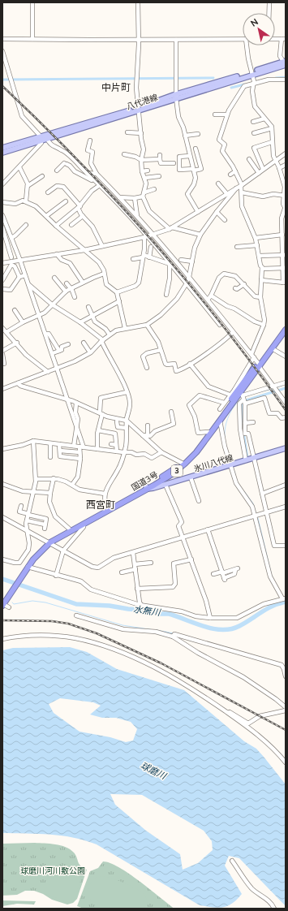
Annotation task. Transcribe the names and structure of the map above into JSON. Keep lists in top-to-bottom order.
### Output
{
  "streets": {
    "highway": ["3", "国道3号"],
    "main road": ["八代港線", "氷川八代線"]
  },
  "crossings": [
    ["氷川八代線", "国道3号"]
  ],
  "districts": ["中片町", "西宮町"],
  "water": ["水無川", "球磨川"],
  "parks": ["球磨川河川敷公園"],
  "north": "top left"
}
